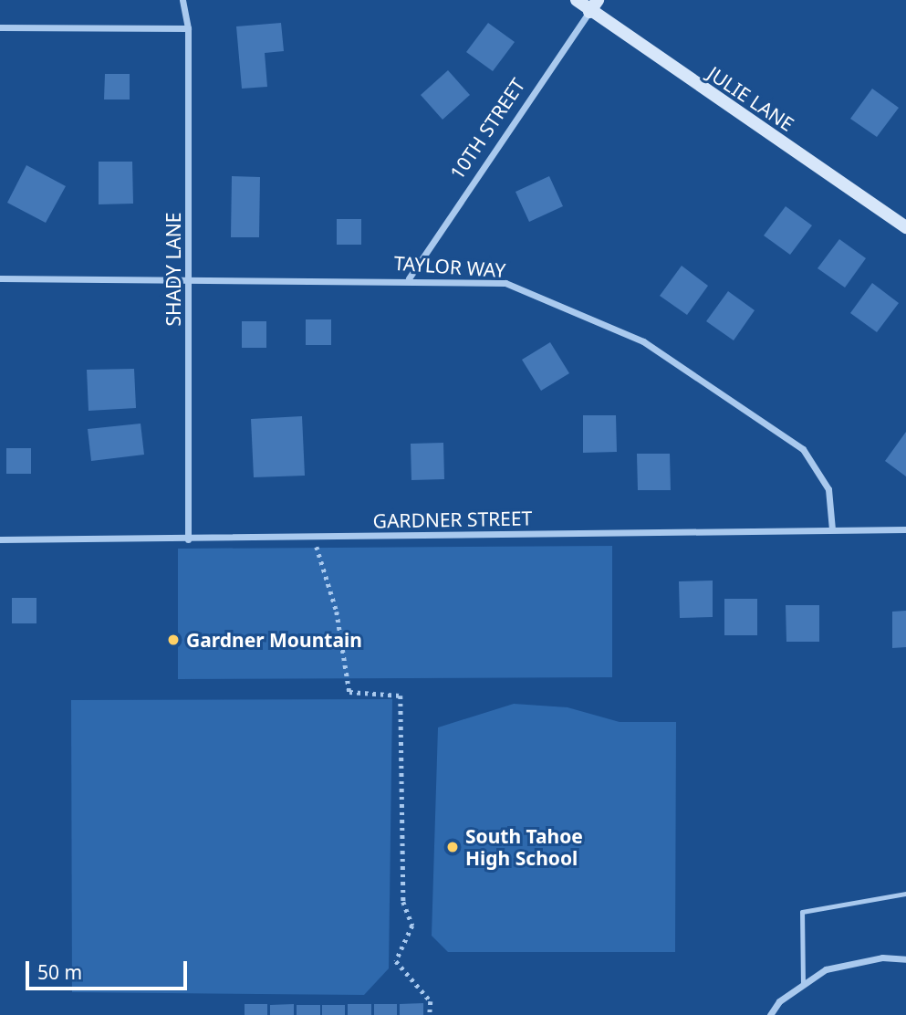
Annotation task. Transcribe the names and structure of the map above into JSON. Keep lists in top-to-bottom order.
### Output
{
  "streets": {
    "street": [
      "JULIE LANE",
      "10TH STREET",
      "TAYLOR WAY",
      "SHADY LANE",
      "GARDNER STREET"
    ]
  },
  "crossings": [
    ["JULIE LANE", "10TH STREET"],
    ["10TH STREET", "TAYLOR WAY"],
    ["TAYLOR WAY", "SHADY LANE"],
    ["TAYLOR WAY", "GARDNER STREET"],
    ["SHADY LANE", "GARDNER STREET"]
  ],
  "places": ["Gardner Mountain", "South Tahoe High School"],
  "scale_bar": "50 m"
}
